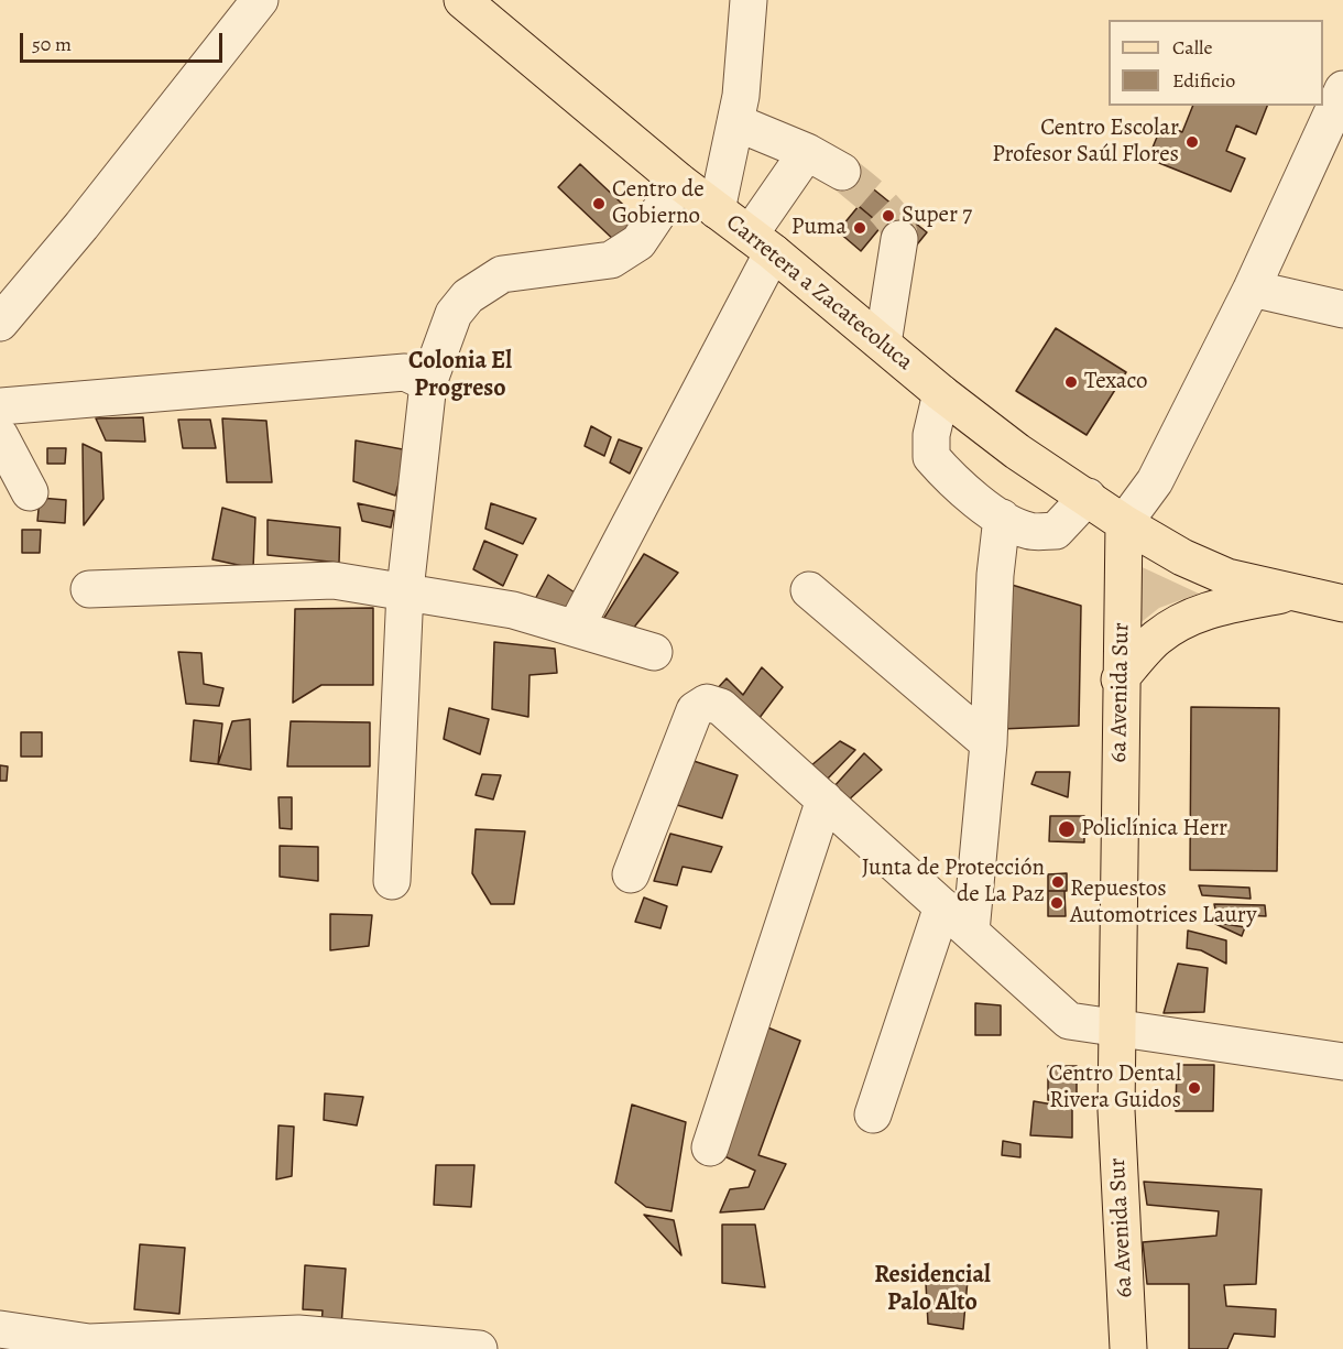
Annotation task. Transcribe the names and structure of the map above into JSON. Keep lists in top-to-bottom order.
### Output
{
  "streets": {
    "main road": ["Carretera a Zacatecoluca", "6a Avenida Sur"]
  },
  "crossings": [
    ["Carretera a Zacatecoluca", "6a Avenida Sur"]
  ],
  "districts": ["Colonia El Progreso", "Residencial Palo Alto"],
  "places": [
    "Centro Escolar Profesor Saúl Flores",
    "Centro de Gobierno",
    "Super 7",
    "Puma",
    "Texaco",
    "Policlínica Herr",
    "Junta de Protección de La Paz",
    "Repuestos Automotrices Laury",
    "Centro Dental Rivera Guidos"
  ],
  "legend": ["Calle", "Edificio"],
  "scale_bar": "50 m"
}
